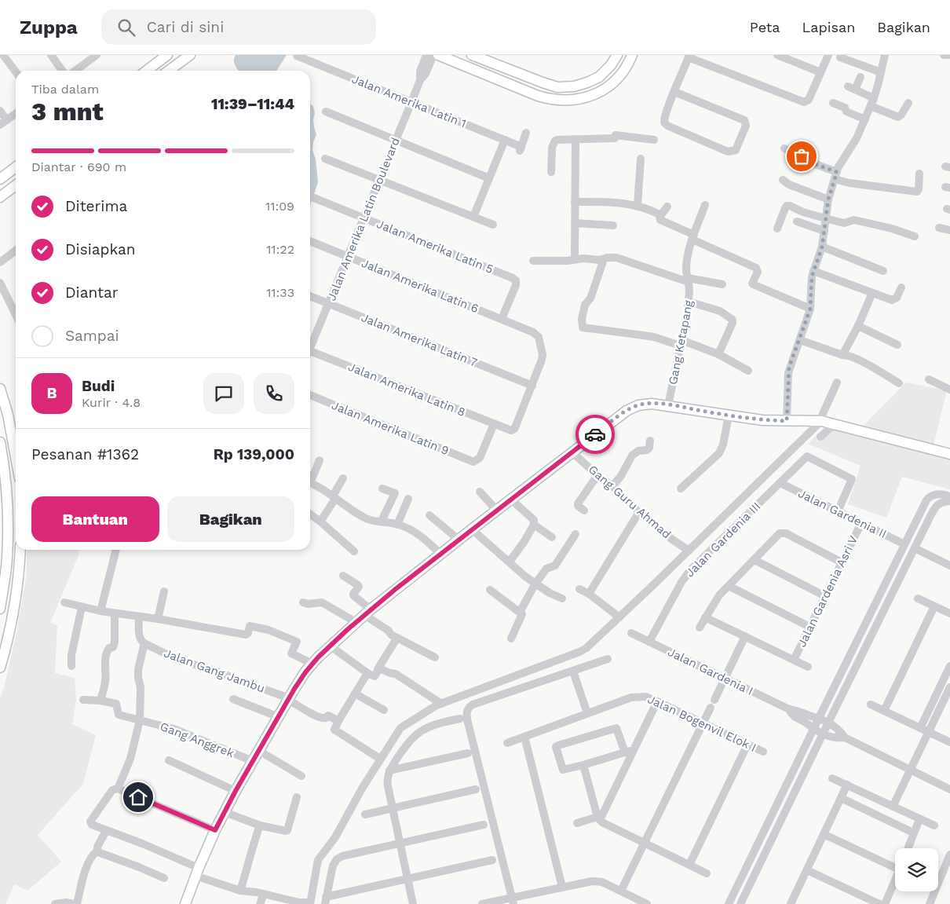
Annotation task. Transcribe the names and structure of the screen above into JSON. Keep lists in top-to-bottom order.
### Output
{
  "streets": {
    "street": [
      "Jalan Amerika Latin 1",
      "Jalan Amerika Latin Boulevard",
      "Jalan Amerika Latin 5",
      "Jalan Amerika Latin 6",
      "Jalan Amerika Latin 7",
      "Gang Ketapang",
      "Jalan Amerika Latin 8",
      "Jalan Amerika Latin 9",
      "Gang Guru Ahmad",
      "Jalan Gardenia II",
      "Jalan Gardenia III",
      "Jalan Gardenia Asri V",
      "Jalan Gang Jambu",
      "Jalan Gardenia I",
      "Jalan Bogenvil Elok I",
      "Gang Anggrek"
    ]
  },
  "crossings": [
    ["Jalan Amerika Latin 1", "Jalan Amerika Latin Boulevard"],
    ["Jalan Amerika Latin Boulevard", "Jalan Amerika Latin 5"],
    ["Jalan Amerika Latin Boulevard", "Jalan Amerika Latin 6"],
    ["Jalan Amerika Latin Boulevard", "Jalan Amerika Latin 7"],
    ["Jalan Amerika Latin 5", "Jalan Amerika Latin 6"],
    ["Jalan Amerika Latin 6", "Jalan Amerika Latin 7"],
    ["Jalan Amerika Latin 6", "Jalan Amerika Latin 8"],
    ["Jalan Amerika Latin 7", "Jalan Amerika Latin 8"],
    ["Jalan Amerika Latin 8", "Jalan Amerika Latin 9"],
    ["Jalan Gardenia II", "Jalan Gardenia III"],
    ["Jalan Gardenia II", "Jalan Gardenia Asri V"],
    ["Jalan Gardenia III", "Jalan Gardenia I"]
  ],
  "page": {
    "header": "Zuppa",
    "search": "Cari di sini",
    "nav": ["Peta", "Lapisan", "Bagikan"],
    "heading": ["3 mnt", "Tiba dalam", "11:39–11:44"],
    "panel": [
      "Budi",
      "Kurir · 4.8",
      "Pesanan #1362",
      "Rp 139,000"
    ],
    "bar": "Diantar · 690 m",
    "list": [
      ["Diterima", "11:09"],
      ["Disiapkan", "11:22"],
      ["Diantar", "11:33"],
      "Sampai"
    ],
    "round": "B",
    "buttons": ["Bantuan", "Bagikan"]
  }
}
